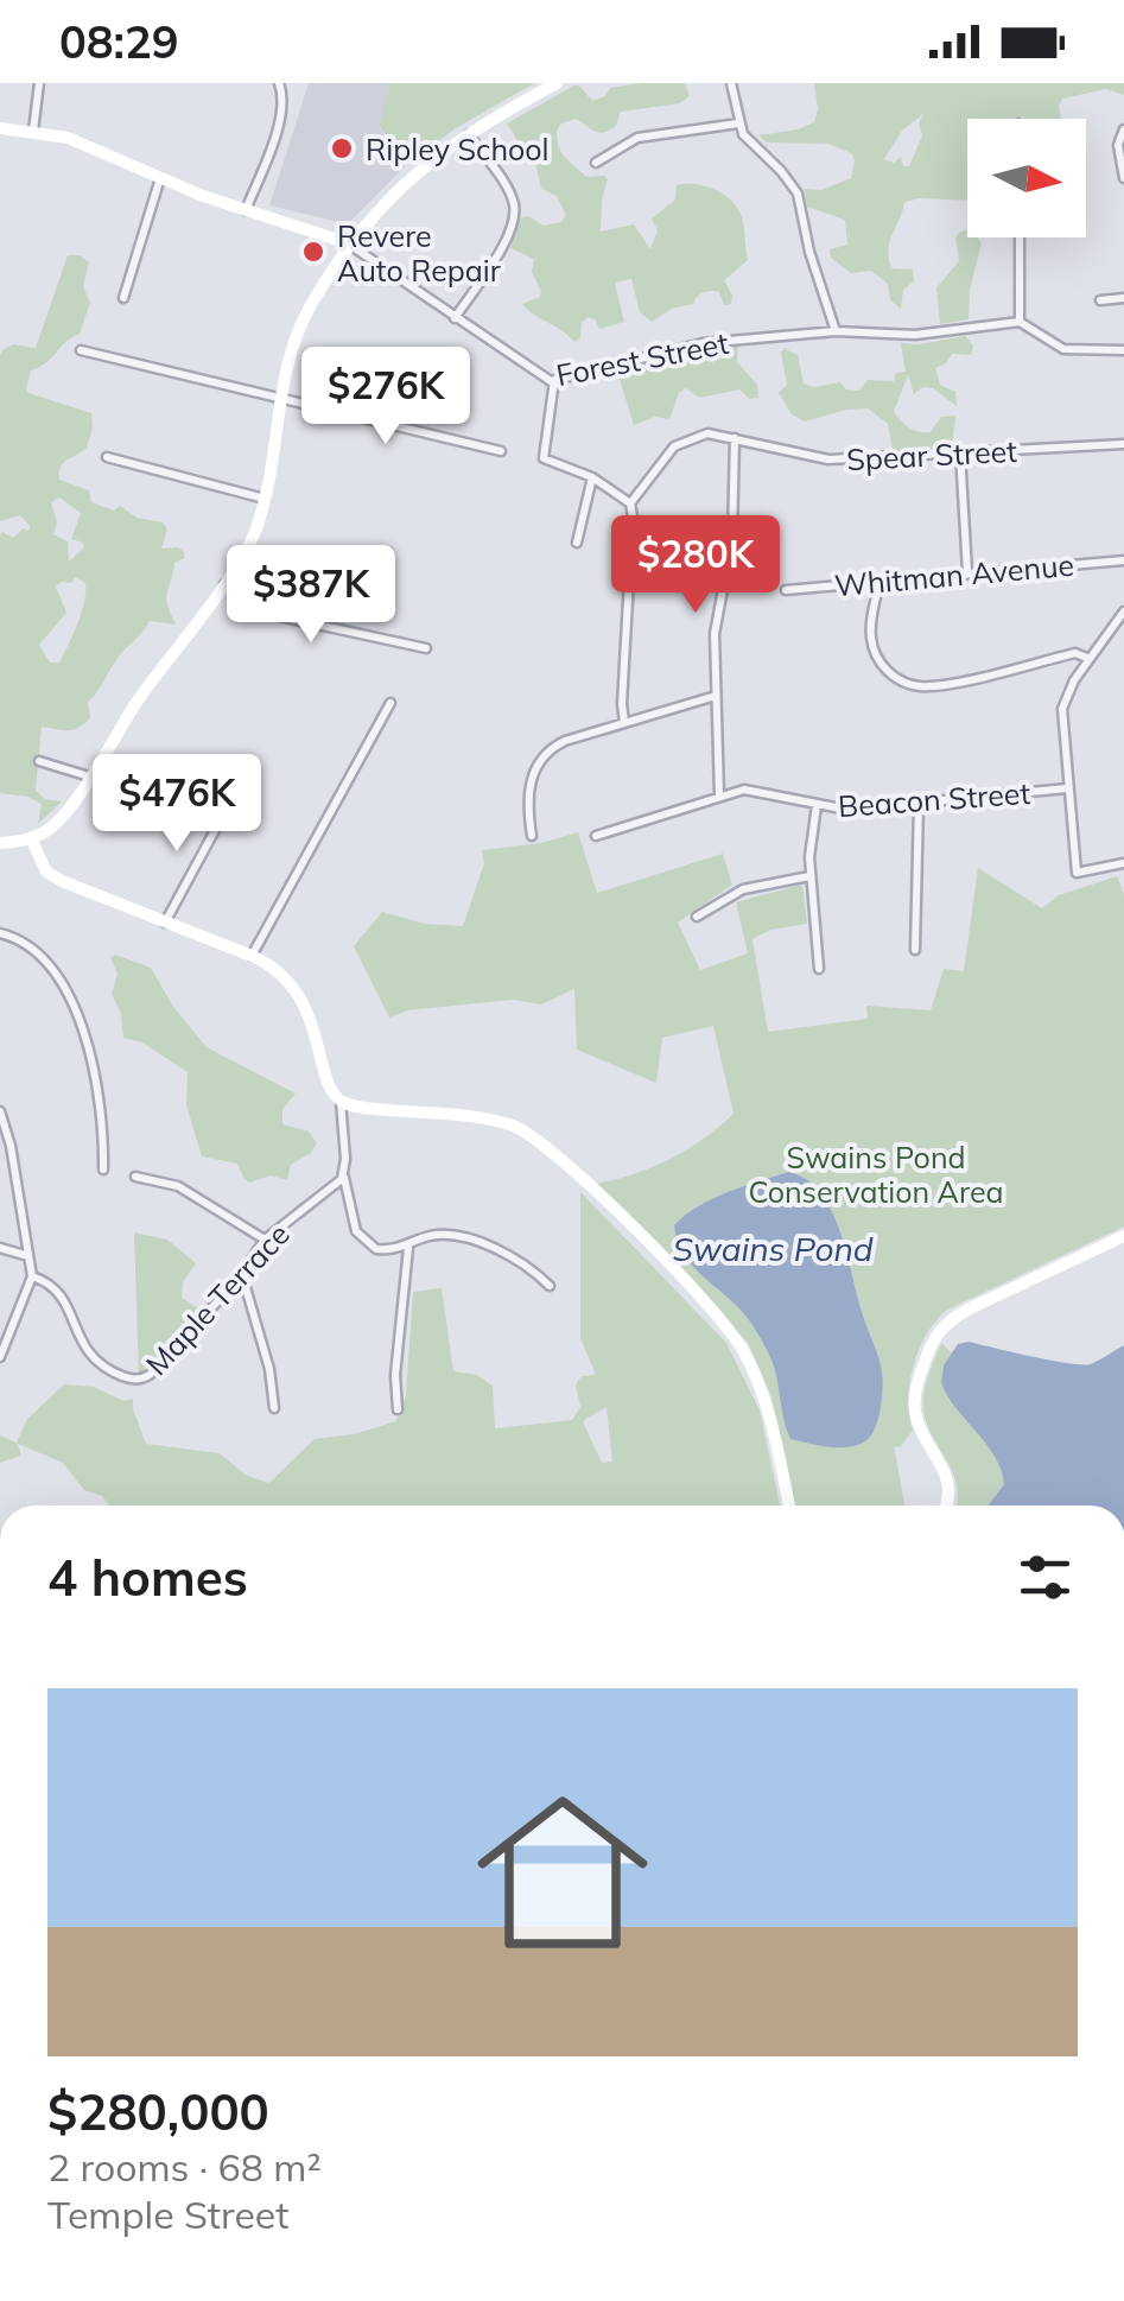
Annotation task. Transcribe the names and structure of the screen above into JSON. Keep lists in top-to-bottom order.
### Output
{
  "streets": {
    "street": [
      "Forest Street",
      "Spear Street",
      "Whitman Avenue",
      "Beacon Street",
      "Maple Terrace"
    ]
  },
  "water": ["Swains Pond"],
  "parks": ["Swains Pond Conservation Area"],
  "places": ["Ripley School", "Revere Auto Repair"],
  "north": "right",
  "page": {
    "status": "08:29",
    "price": [
      "$276K",
      "$280K",
      "$387K",
      "$476K"
    ],
    "heading": "4 homes",
    "list": [
      {
        "name": "$280,000",
        "note": "2 rooms · 68 m² · Temple Street"
      }
    ]
  }
}
